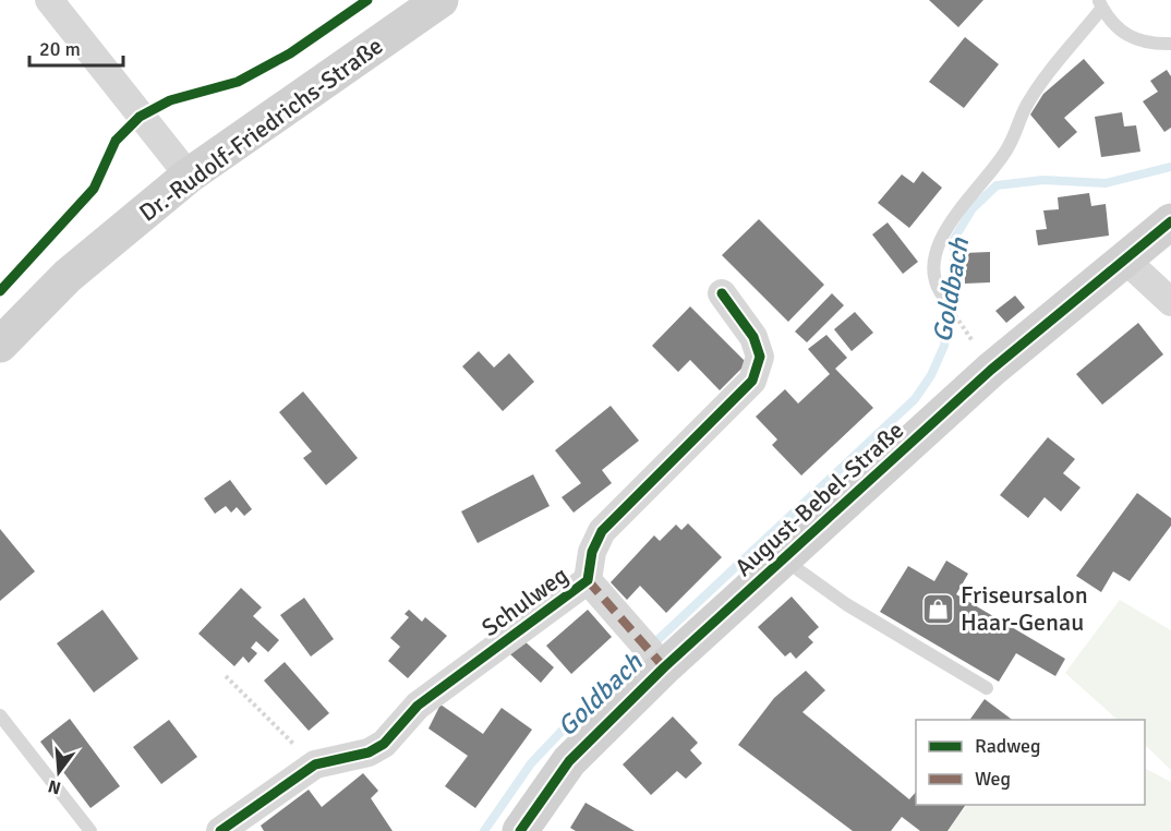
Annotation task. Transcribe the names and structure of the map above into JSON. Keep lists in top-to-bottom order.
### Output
{
  "streets": {
    "street": ["Dr.-Rudolf-Friedrichs-Straße", "August-Bebel-Straße", "Schulweg"]
  },
  "crossings": [
    ["August-Bebel-Straße", "Schulweg"]
  ],
  "water": ["Goldbach"],
  "places": {
    "shop": ["Friseursalon Haar-Genau"]
  },
  "legend": ["Radweg", "Weg"],
  "scale_bar": "20 m",
  "north": "bottom"
}
